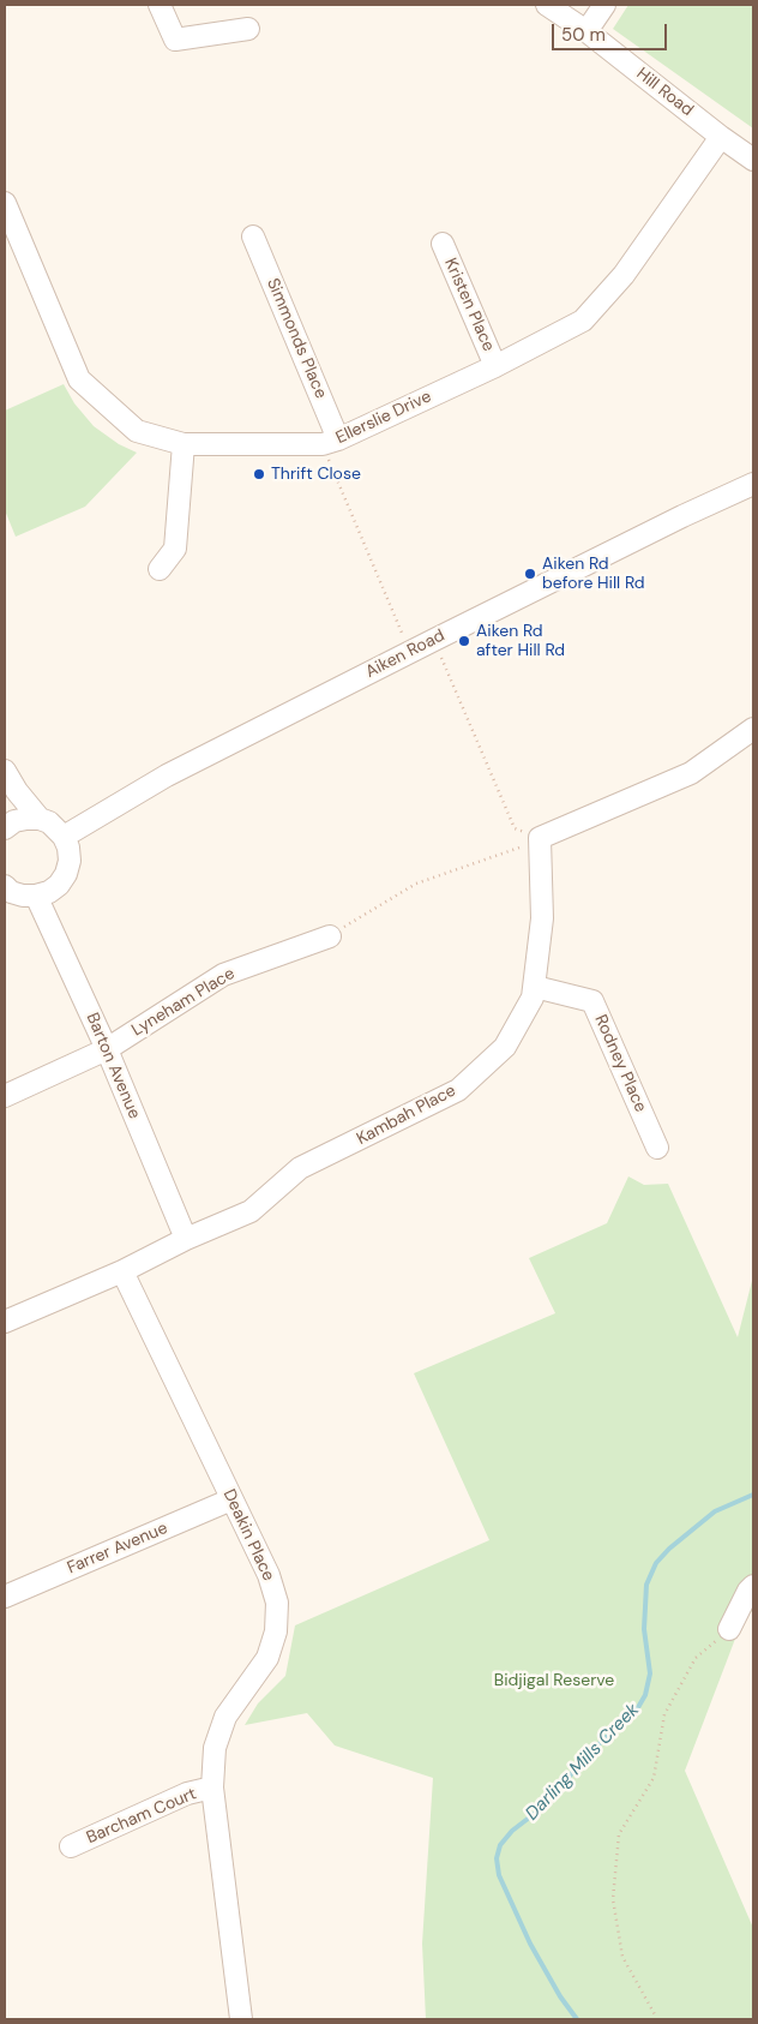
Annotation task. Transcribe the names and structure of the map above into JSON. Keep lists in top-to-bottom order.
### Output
{
  "streets": {
    "street": [
      "Hill Road",
      "Kristen Place",
      "Simmonds Place",
      "Ellerslie Drive",
      "Aiken Road",
      "Lyneham Place",
      "Rodney Place",
      "Barton Avenue",
      "Kambah Place",
      "Deakin Place",
      "Farrer Avenue",
      "Barcham Court"
    ]
  },
  "crossings": [
    ["Hill Road", "Ellerslie Drive"],
    ["Kristen Place", "Ellerslie Drive"],
    ["Simmonds Place", "Ellerslie Drive"],
    ["Lyneham Place", "Barton Avenue"],
    ["Rodney Place", "Kambah Place"],
    ["Barton Avenue", "Kambah Place"],
    ["Kambah Place", "Deakin Place"],
    ["Deakin Place", "Farrer Avenue"],
    ["Deakin Place", "Barcham Court"]
  ],
  "water": ["Darling Mills Creek"],
  "parks": ["Bidjigal Reserve"],
  "places": ["Thrift Close", "Aiken Rd before Hill Rd", "Aiken Rd after Hill Rd"],
  "scale_bar": "50 m"
}
